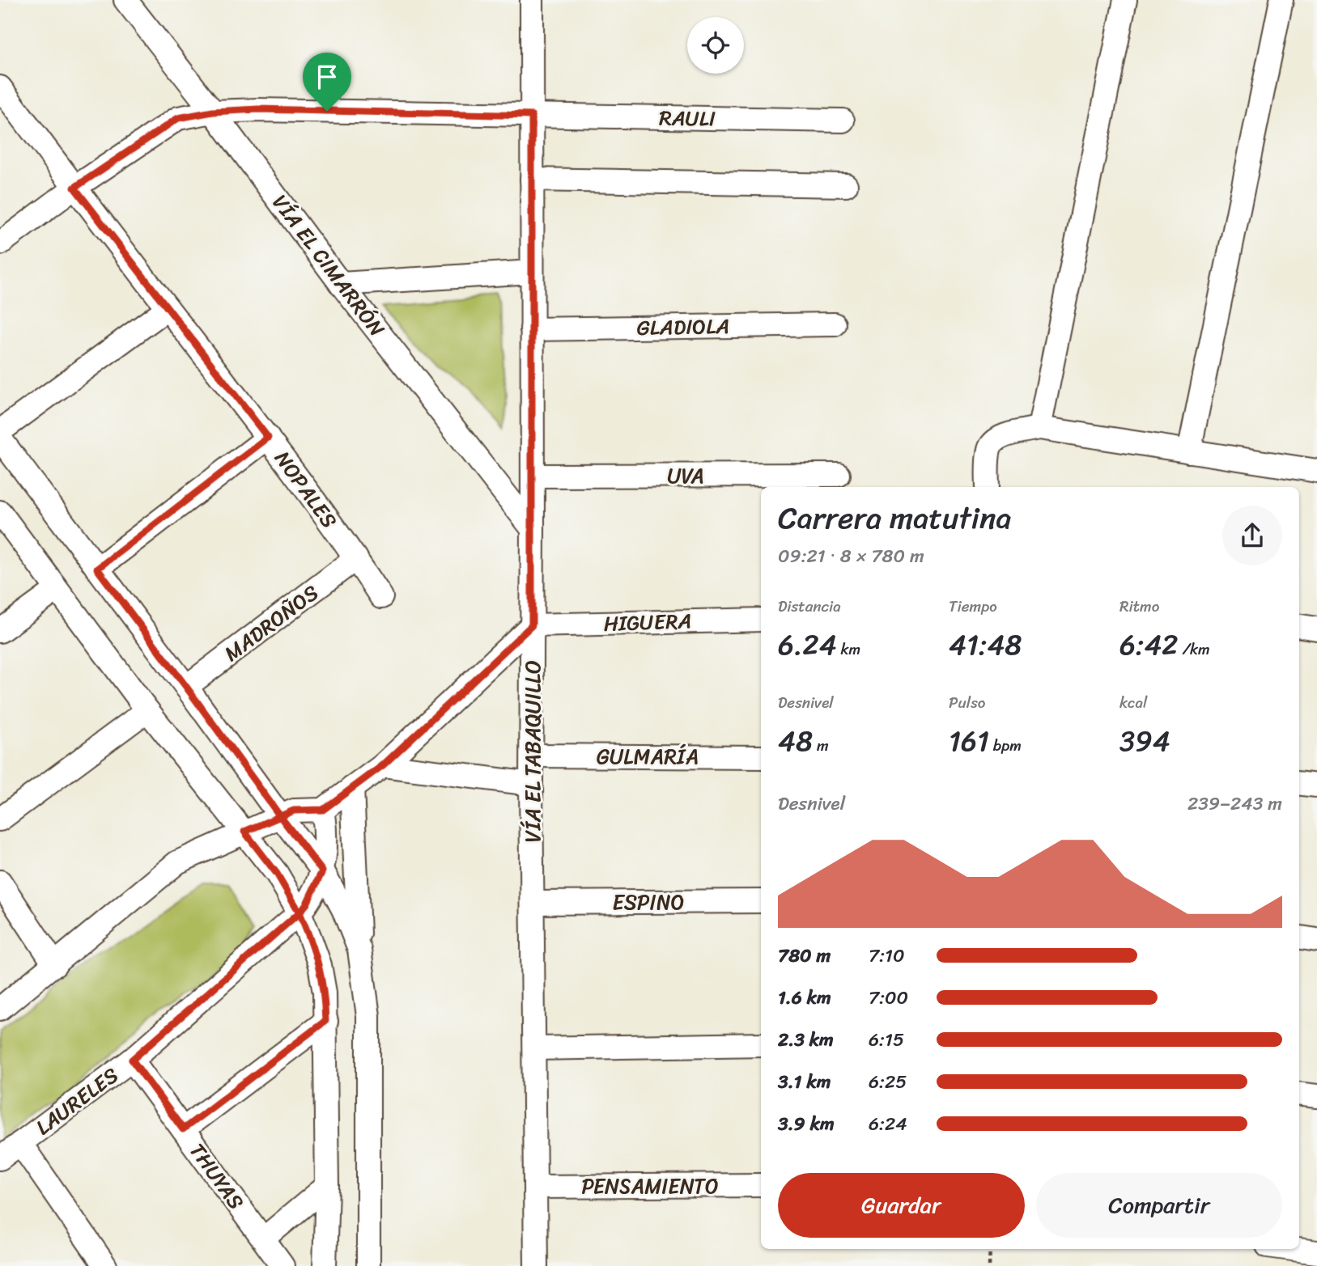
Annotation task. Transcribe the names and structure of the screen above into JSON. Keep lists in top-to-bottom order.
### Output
{
  "streets": {
    "street": [
      "RAULI",
      "VÍA EL CIMARRÓN",
      "GLADIOLA",
      "UVA",
      "NOPALES",
      "HIGUERA",
      "MADROÑOS",
      "VÍA EL TABAQUILLO",
      "GULMARÍA",
      "ESPINO",
      "LAURELES",
      "THUYAS",
      "PENSAMIENTO"
    ]
  },
  "crossings": [
    ["RAULI", "VÍA EL CIMARRÓN"],
    ["RAULI", "NOPALES"],
    ["RAULI", "VÍA EL TABAQUILLO"],
    ["VÍA EL CIMARRÓN", "VÍA EL TABAQUILLO"],
    ["GLADIOLA", "VÍA EL TABAQUILLO"],
    ["UVA", "VÍA EL TABAQUILLO"],
    ["NOPALES", "MADROÑOS"],
    ["HIGUERA", "VÍA EL TABAQUILLO"],
    ["VÍA EL TABAQUILLO", "GULMARÍA"],
    ["VÍA EL TABAQUILLO", "ESPINO"],
    ["VÍA EL TABAQUILLO", "PENSAMIENTO"],
    ["LAURELES", "THUYAS"]
  ],
  "page": {
    "heading": ["Carrera matutina", "09:21 · 8 × 780 m"],
    "stats": [
      ["Distancia", "6.24 km"],
      ["Tiempo", "41:48"],
      ["Ritmo", "6:42 /km"],
      ["Desnivel", "48 m"],
      ["Pulso", "161 bpm"],
      ["kcal", "394"]
    ],
    "chart": ["Desnivel", "239–243 m"],
    "list": [
      {
        "name": "780 m",
        "note": "7:10"
      },
      {
        "name": "1.6 km",
        "note": "7:00"
      },
      {
        "name": "2.3 km",
        "note": "6:15"
      },
      {
        "name": "3.1 km",
        "note": "6:25"
      },
      {
        "name": "3.9 km",
        "note": "6:24"
      }
    ],
    "buttons": ["Guardar", "Compartir"]
  }
}
